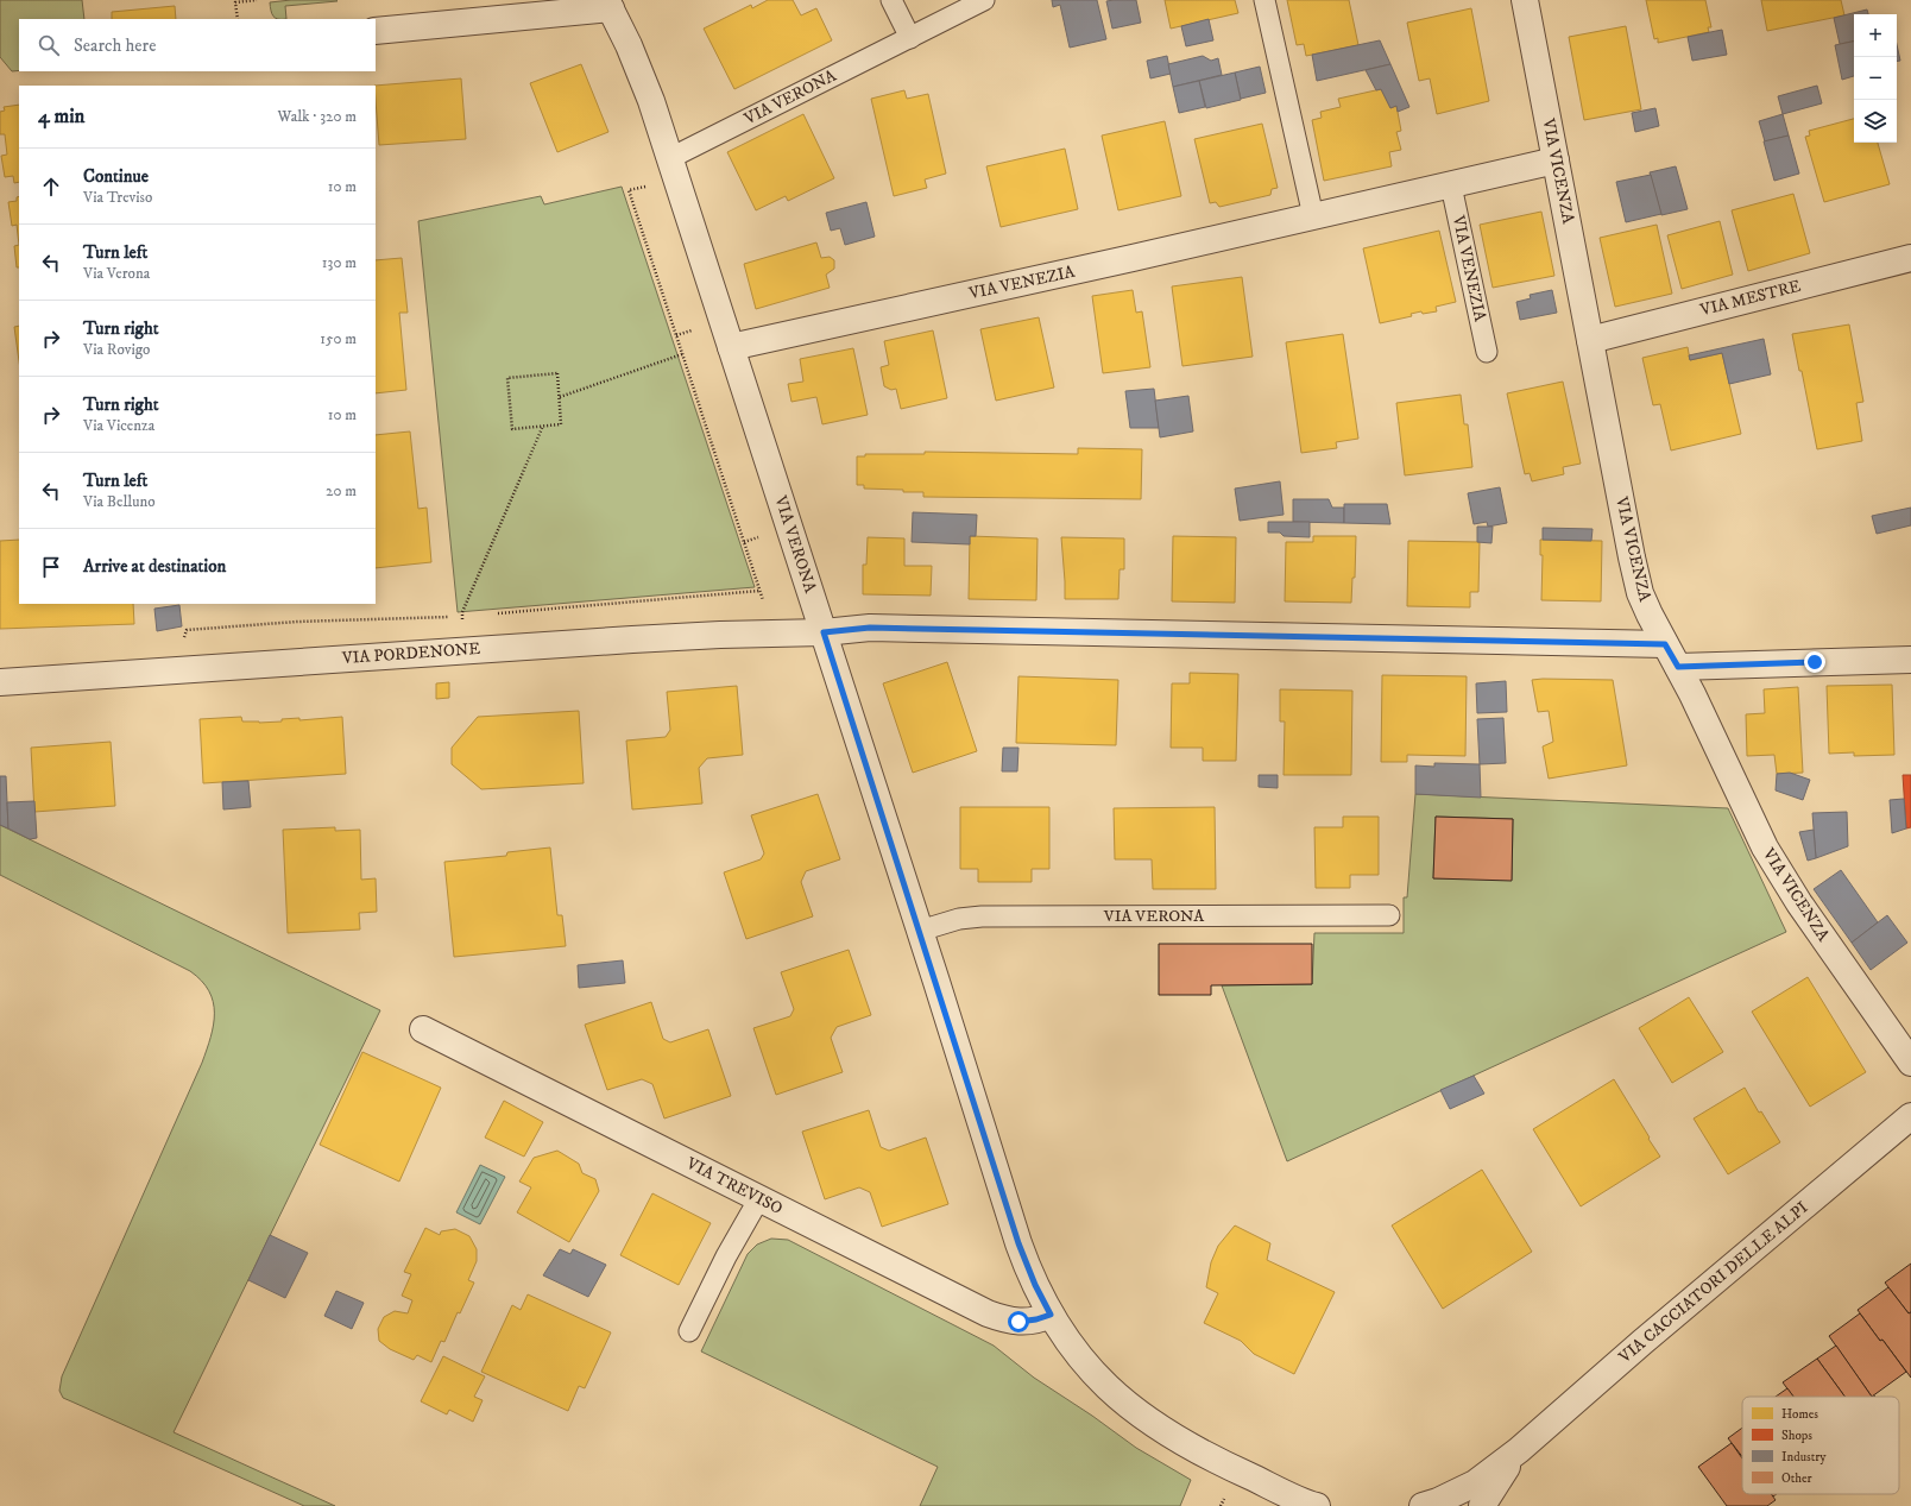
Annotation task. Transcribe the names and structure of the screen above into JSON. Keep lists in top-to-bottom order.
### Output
{
  "streets": {
    "street": [
      "VIA VERONA",
      "VIA VICENZA",
      "VIA VENEZIA",
      "VIA MESTRE",
      "VIA PORDENONE",
      "VIA TREVISO",
      "VIA CACCIATORI DELLE ALPI"
    ]
  },
  "crossings": [
    ["VIA VERONA", "VIA VENEZIA"],
    ["VIA VERONA", "VIA PORDENONE"],
    ["VIA VERONA", "VIA TREVISO"],
    ["VIA VICENZA", "VIA VENEZIA"],
    ["VIA VICENZA", "VIA MESTRE"],
    ["VIA VICENZA", "VIA PORDENONE"]
  ],
  "legend": [
    "Homes",
    "Shops",
    "Industry",
    "Other"
  ],
  "page": {
    "map_buttons": ["+", "−"],
    "search": "Search here",
    "heading": ["4 min", "Walk · 320 m"],
    "list": [
      ["Continue", "Via Treviso", "10 m"],
      ["Turn left", "Via Verona", "130 m"],
      ["Turn right", "Via Rovigo", "150 m"],
      ["Turn right", "Via Vicenza", "10 m"],
      ["Turn left", "Via Belluno", "20 m"],
      "Arrive at destination"
    ]
  }
}
